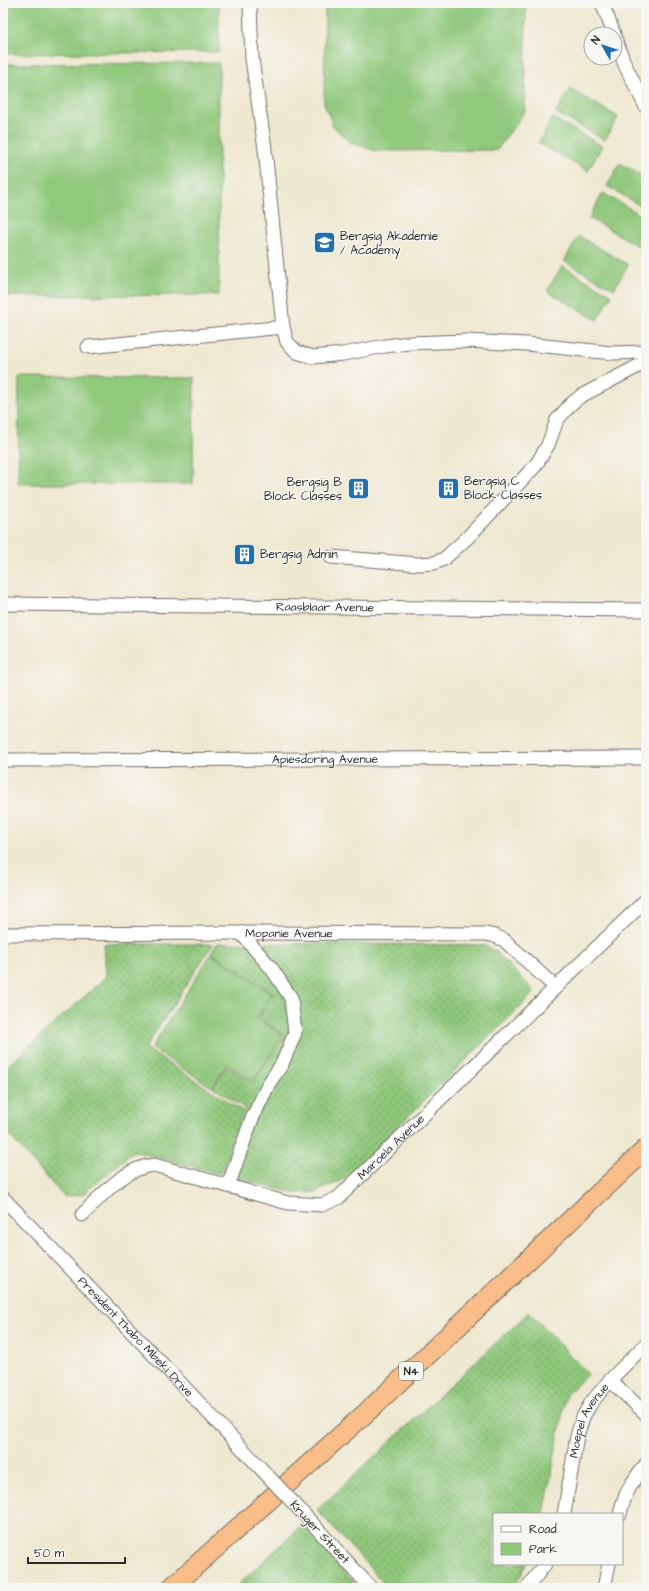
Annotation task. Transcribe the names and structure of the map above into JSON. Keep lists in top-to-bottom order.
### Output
{
  "streets": {
    "highway": ["N4"],
    "street": [
      "Raasblaar Avenue",
      "Apiesdoring Avenue",
      "Mopanie Avenue",
      "Maroela Avenue",
      "President Thabo Mbeki Drive",
      "Moepel Avenue",
      "Kruger Street"
    ]
  },
  "crossings": [
    ["Mopanie Avenue", "Maroela Avenue"],
    ["President Thabo Mbeki Drive", "Kruger Street"]
  ],
  "places": {
    "school or university": ["Bergsig Akademie / Academy"],
    "building": ["Bergsig C Block Classes", "Bergsig B Block Classes", "Bergsig Admin"]
  },
  "legend": ["Road", "Park"],
  "scale_bar": "50 m",
  "north": "top left"
}
